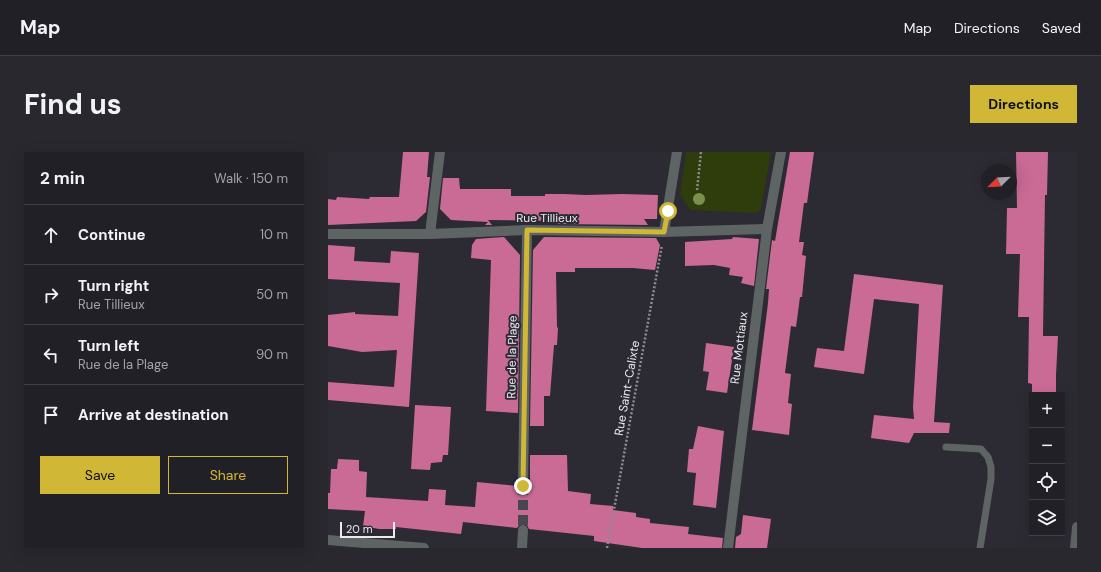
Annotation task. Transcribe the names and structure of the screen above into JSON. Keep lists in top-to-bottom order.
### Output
{
  "streets": {
    "street": ["Rue Tillieux", "Rue Mottiaux", "Rue de la Plage"],
    "path": ["Rue Saint-Calixte"]
  },
  "crossings": [
    ["Rue Tillieux", "Rue Mottiaux"],
    ["Rue Tillieux", "Rue de la Plage"],
    ["Rue Tillieux", "Rue Saint-Calixte"]
  ],
  "scale_bar": "20 m",
  "north": "bottom left",
  "page": {
    "header": "Map",
    "nav": ["Map", "Directions", "Saved"],
    "buttons": [
      "Directions",
      ["Save", "Share"]
    ],
    "title": "Find us",
    "heading": ["2 min", "Walk · 150 m"],
    "list": [
      ["Continue", "10 m"],
      ["Turn right", "Rue Tillieux", "50 m"],
      ["Turn left", "Rue de la Plage", "90 m"],
      "Arrive at destination"
    ],
    "map_buttons": ["+", "−"],
    "scale": "20 m"
  }
}
